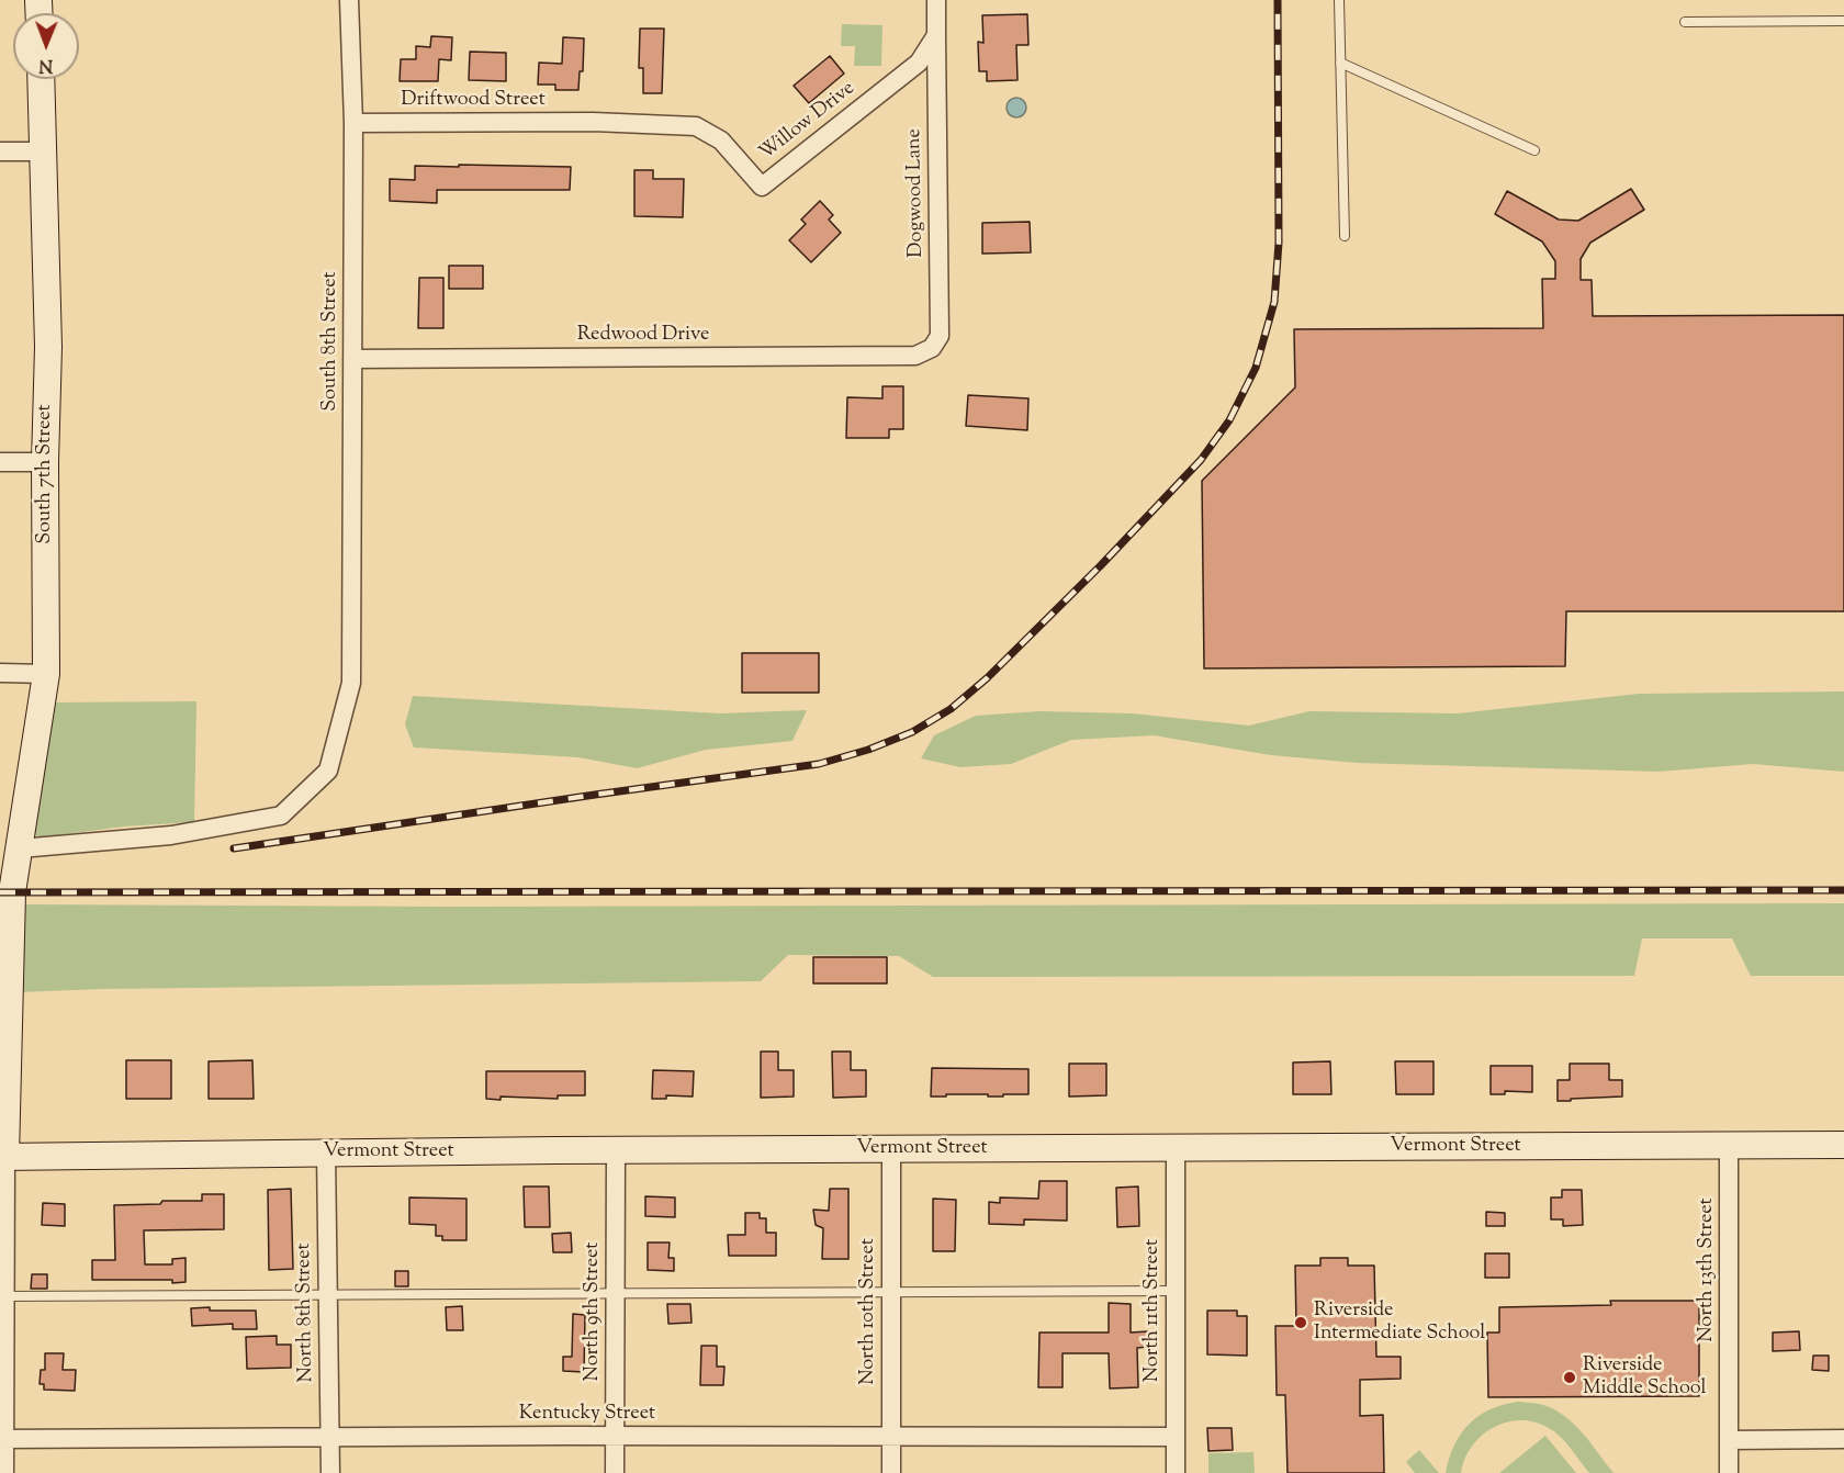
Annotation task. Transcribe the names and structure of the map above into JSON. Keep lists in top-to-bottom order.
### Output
{
  "streets": {
    "street": [
      "Driftwood Street",
      "Willow Drive",
      "Dogwood Lane",
      "Redwood Drive",
      "South 8th Street",
      "South 7th Street",
      "Vermont Street",
      "North 13th Street",
      "North 11th Street",
      "North 9th Street",
      "North 10th Street",
      "North 8th Street",
      "Kentucky Street"
    ]
  },
  "crossings": [
    ["Driftwood Street", "Willow Drive"],
    ["Driftwood Street", "South 8th Street"],
    ["Willow Drive", "Dogwood Lane"],
    ["Dogwood Lane", "Redwood Drive"],
    ["Redwood Drive", "South 8th Street"],
    ["South 8th Street", "South 7th Street"],
    ["South 7th Street", "Vermont Street"],
    ["Vermont Street", "North 13th Street"],
    ["Vermont Street", "North 11th Street"],
    ["Vermont Street", "North 9th Street"],
    ["Vermont Street", "North 10th Street"],
    ["Vermont Street", "North 8th Street"],
    ["North 11th Street", "Kentucky Street"],
    ["North 9th Street", "Kentucky Street"],
    ["North 10th Street", "Kentucky Street"],
    ["North 8th Street", "Kentucky Street"]
  ],
  "places": ["Riverside Intermediate School", "Riverside Middle School"],
  "north": "bottom"
}
